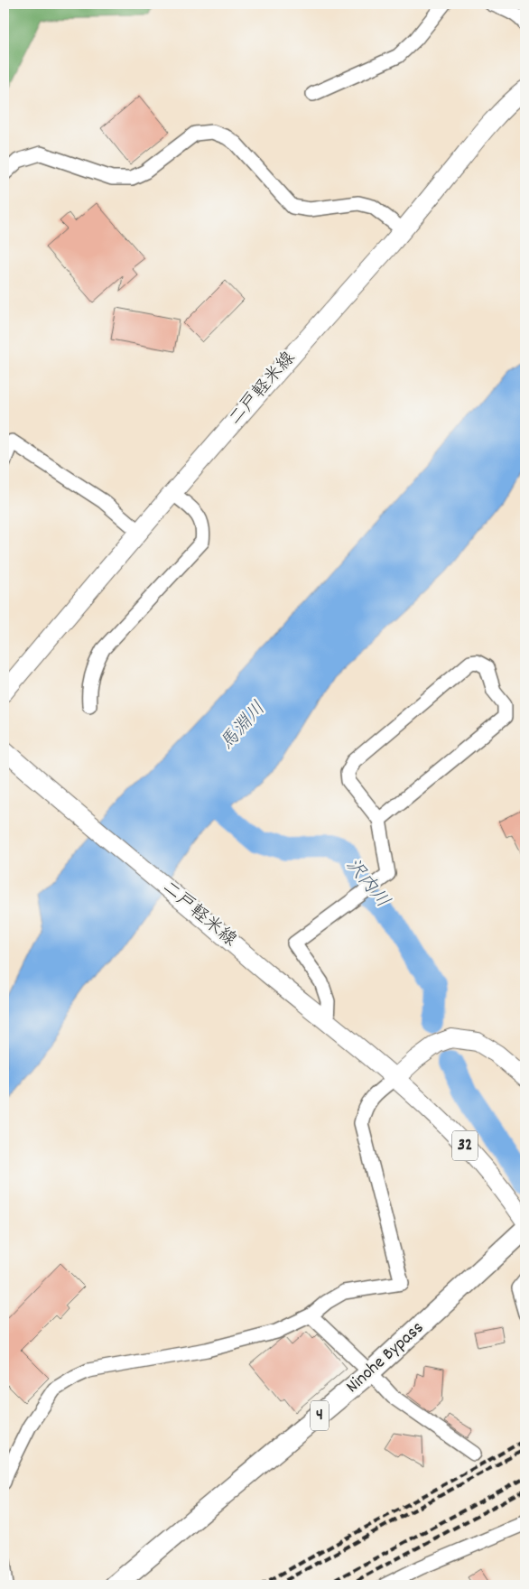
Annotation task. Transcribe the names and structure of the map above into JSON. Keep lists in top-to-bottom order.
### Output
{
  "streets": {
    "highway": ["Ninohe Bypass", "4"],
    "main road": ["二戸軽米線", "32"]
  },
  "crossings": [
    ["二戸軽米線", "32"],
    ["32", "Ninohe Bypass"]
  ],
  "water": ["馬淵川", "沢内川"]
}
